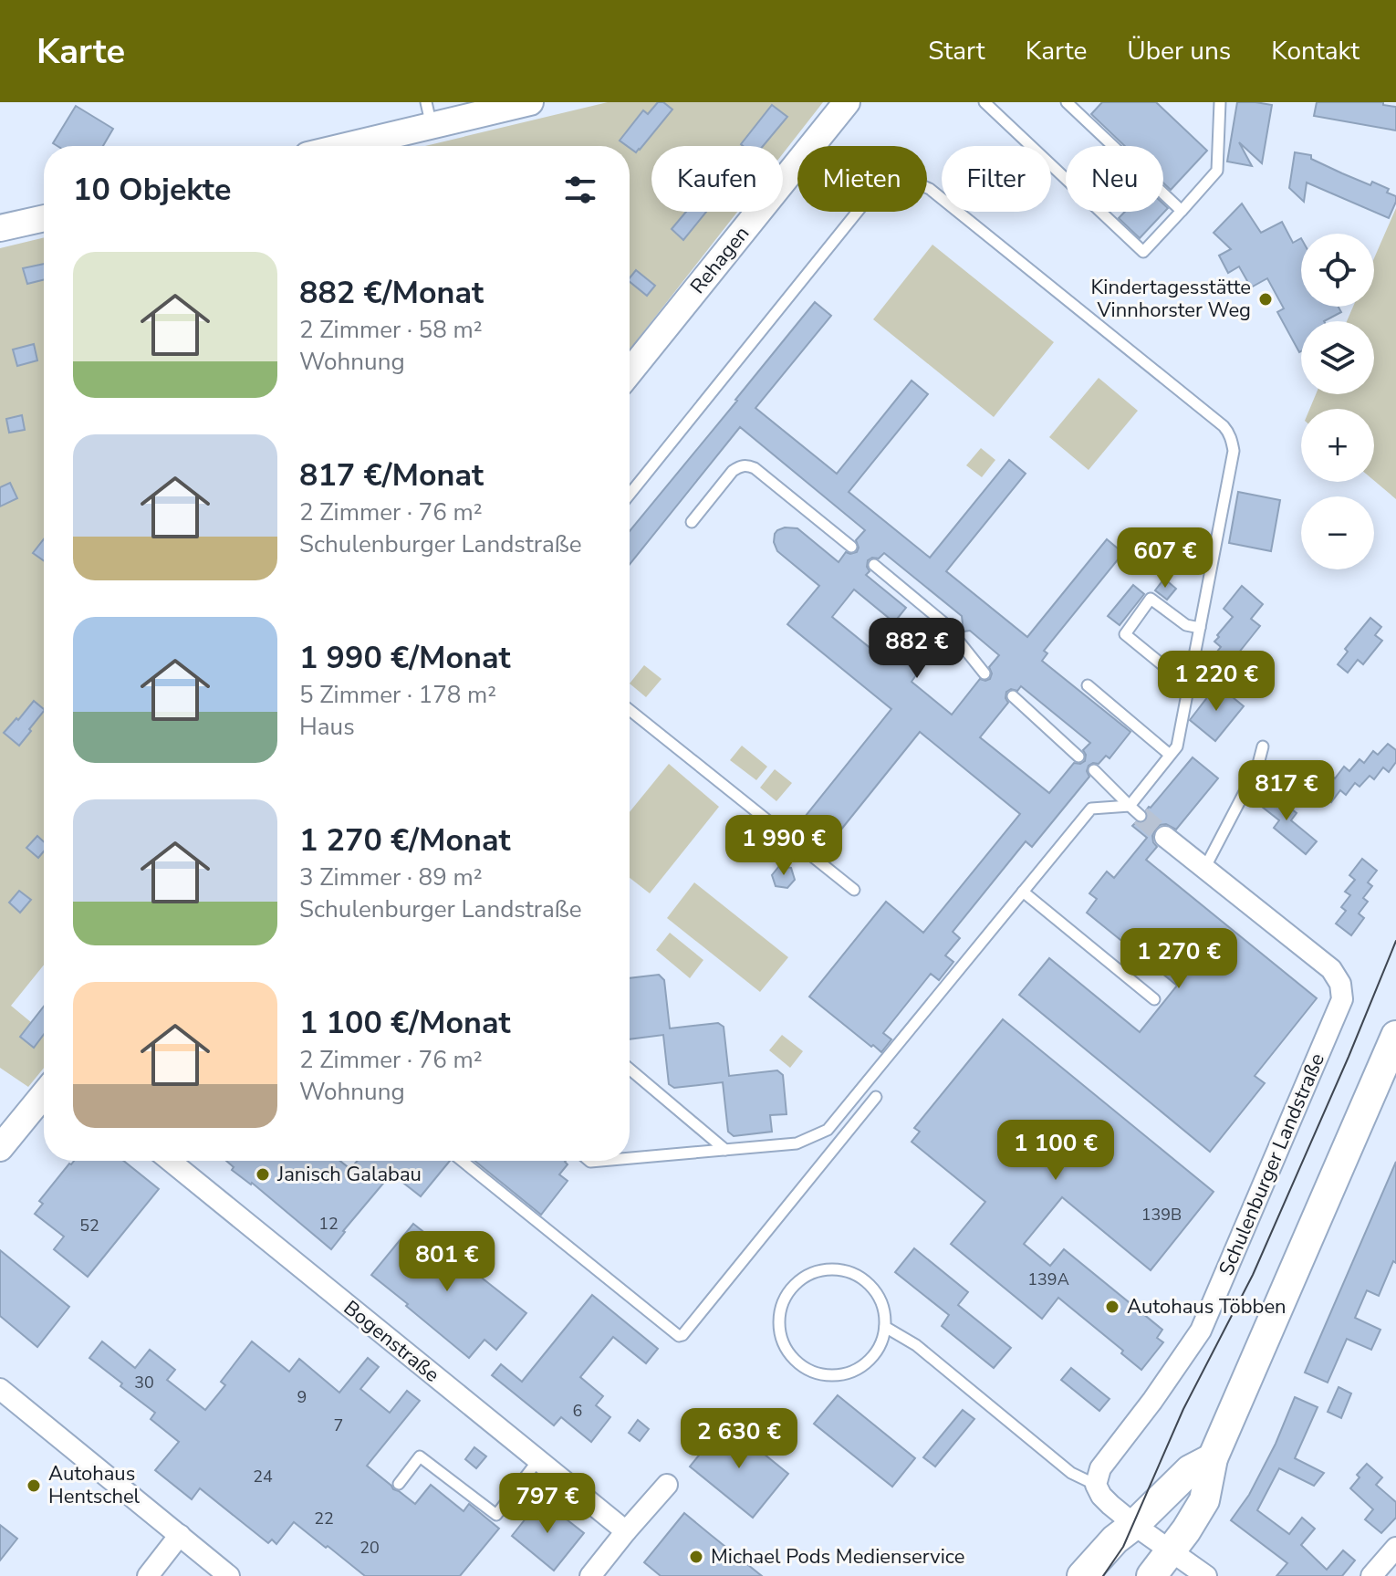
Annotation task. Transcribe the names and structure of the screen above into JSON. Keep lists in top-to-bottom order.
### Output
{
  "streets": {
    "street": ["Rehagen", "Schulenburger Landstraße", "Bogenstraße"]
  },
  "places": [
    "Kindertagesstätte Vinnhorster Weg",
    "Janisch Galabau",
    "Autohaus Többen",
    "Autohaus Hentschel",
    "Michael Pods Medienservice"
  ],
  "house_numbers": [
    "139B",
    "12",
    "52",
    "139A",
    "30",
    "9",
    "6",
    "7",
    "24",
    "22",
    "20"
  ],
  "page": {
    "header": "Karte",
    "nav": [
      "Start",
      "Karte",
      "Über uns",
      "Kontakt"
    ],
    "chip": [
      "Kaufen",
      "Mieten",
      "Filter",
      "Neu"
    ],
    "heading": "10 Objekte",
    "map_buttons": ["+", "−"],
    "list": [
      {
        "name": "882 €/Monat",
        "note": "2 Zimmer · 58 m² · Wohnung"
      },
      {
        "name": "817 €/Monat",
        "note": "2 Zimmer · 76 m² · Schulenburger Landstraße"
      },
      {
        "name": "1 990 €/Monat",
        "note": "5 Zimmer · 178 m² · Haus"
      },
      {
        "name": "1 270 €/Monat",
        "note": "3 Zimmer · 89 m² · Schulenburger Landstraße"
      },
      {
        "name": "1 100 €/Monat",
        "note": "2 Zimmer · 76 m² · Wohnung"
      }
    ],
    "price": [
      "607 €",
      "882 €",
      "1 220 €",
      "817 €",
      "1 990 €",
      "1 270 €",
      "1 100 €",
      "801 €",
      "2 630 €",
      "797 €"
    ]
  }
}
